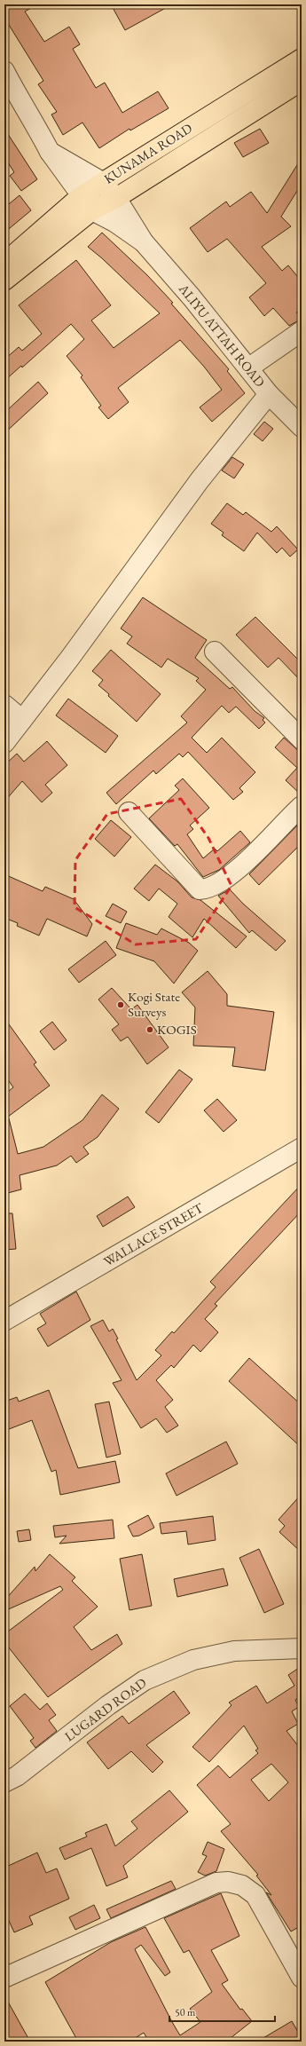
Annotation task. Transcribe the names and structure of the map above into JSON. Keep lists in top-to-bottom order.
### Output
{
  "streets": {
    "main road": ["KUNAMA ROAD"],
    "street": ["ALIYU ATTAH ROAD", "WALLACE STREET", "LUGARD ROAD"]
  },
  "crossings": [
    ["KUNAMA ROAD", "ALIYU ATTAH ROAD"]
  ],
  "places": ["Kogi State Surveys", "KOGIS"],
  "scale_bar": "50 m"
}
